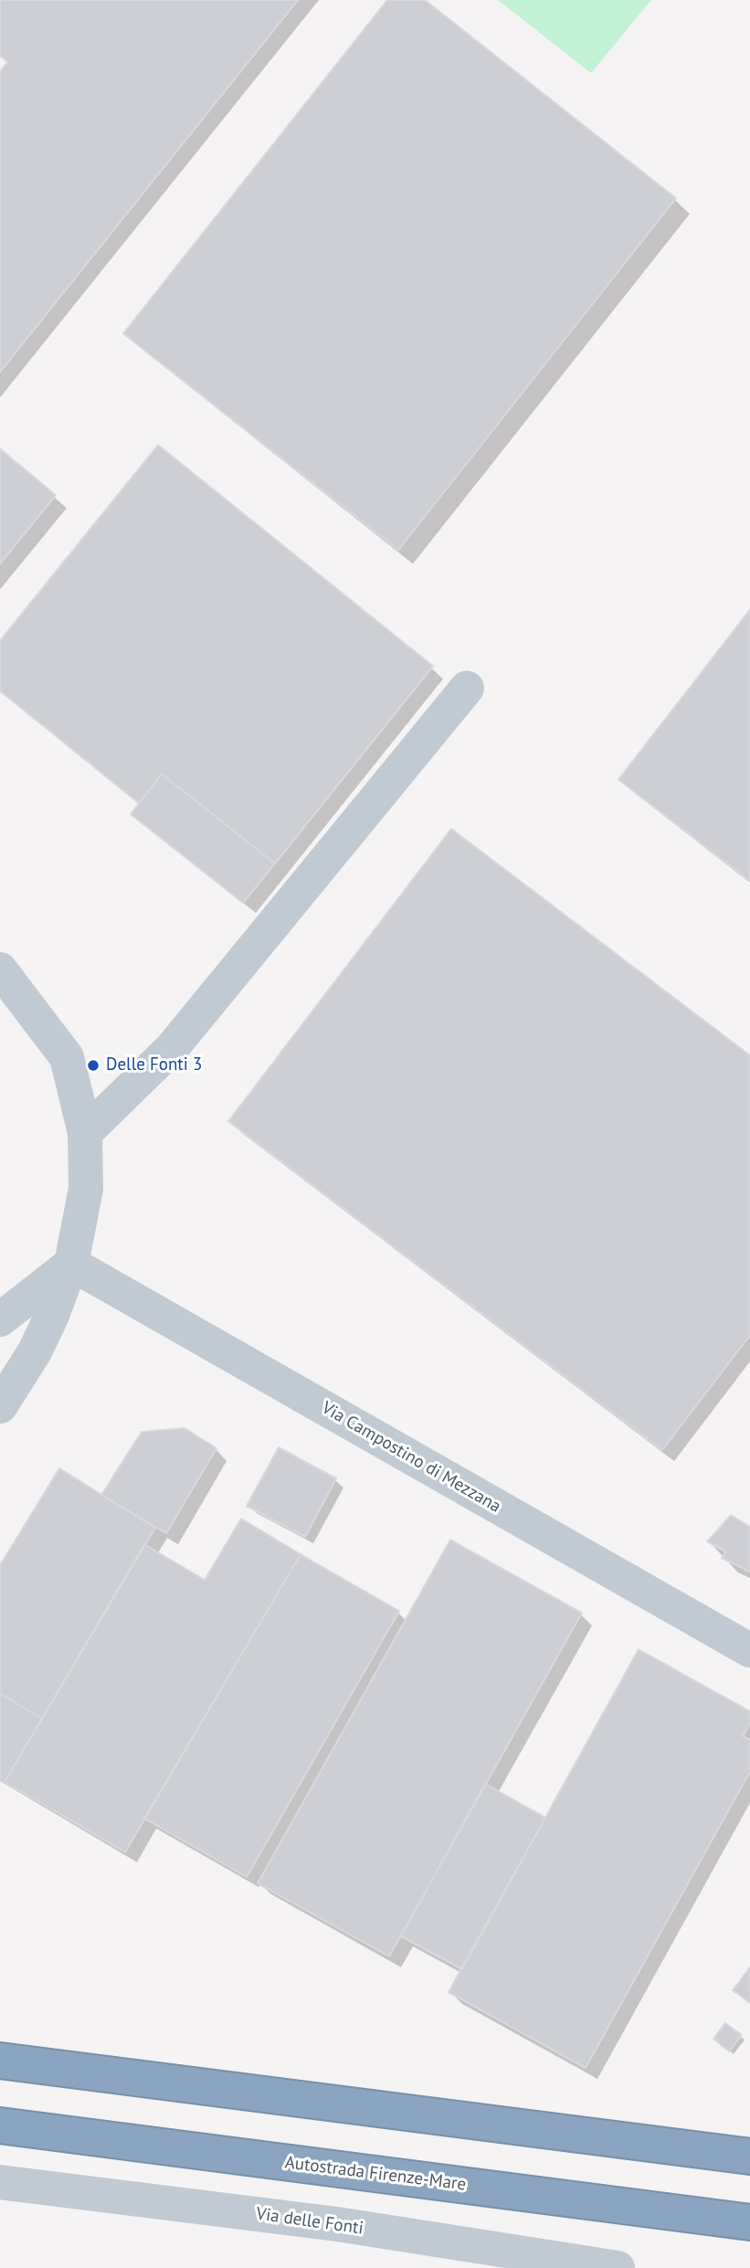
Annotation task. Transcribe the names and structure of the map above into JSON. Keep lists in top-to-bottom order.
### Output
{
  "streets": {
    "highway": ["Autostrada Firenze-Mare"],
    "street": ["Via Campostino di Mezzana", "Via delle Fonti"]
  },
  "places": ["Delle Fonti 3"]
}
